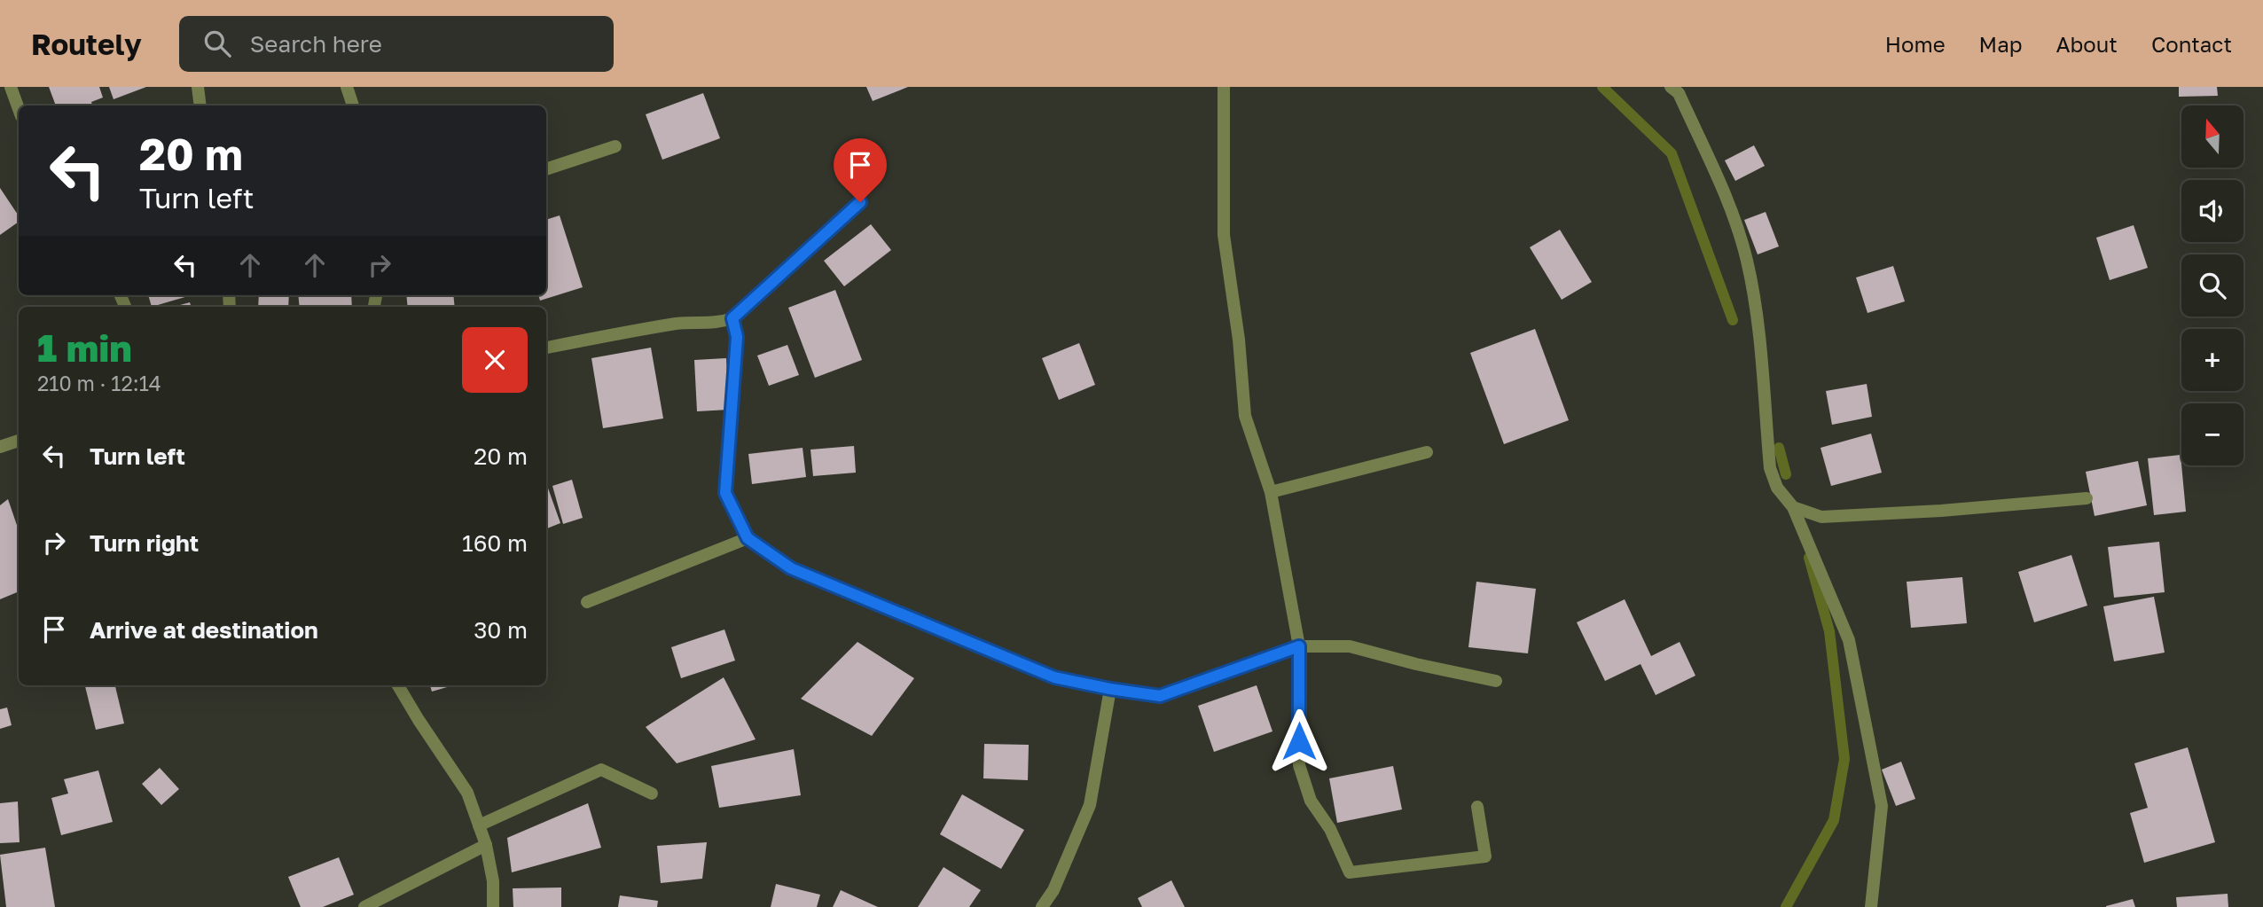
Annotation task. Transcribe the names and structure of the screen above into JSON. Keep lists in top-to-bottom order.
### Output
{
  "north": "top",
  "page": {
    "header": "Routely",
    "search": "Search here",
    "nav": [
      "Home",
      "Map",
      "About",
      "Contact"
    ],
    "map_buttons": ["+", "−"],
    "turn": ["20 m", "Turn left"],
    "heading": ["1 min", "210 m · 12:14"],
    "list": [
      {
        "name": "Turn left",
        "value": "20 m"
      },
      {
        "name": "Turn right",
        "value": "160 m"
      },
      {
        "name": "Arrive at destination",
        "value": "30 m"
      }
    ]
  }
}
